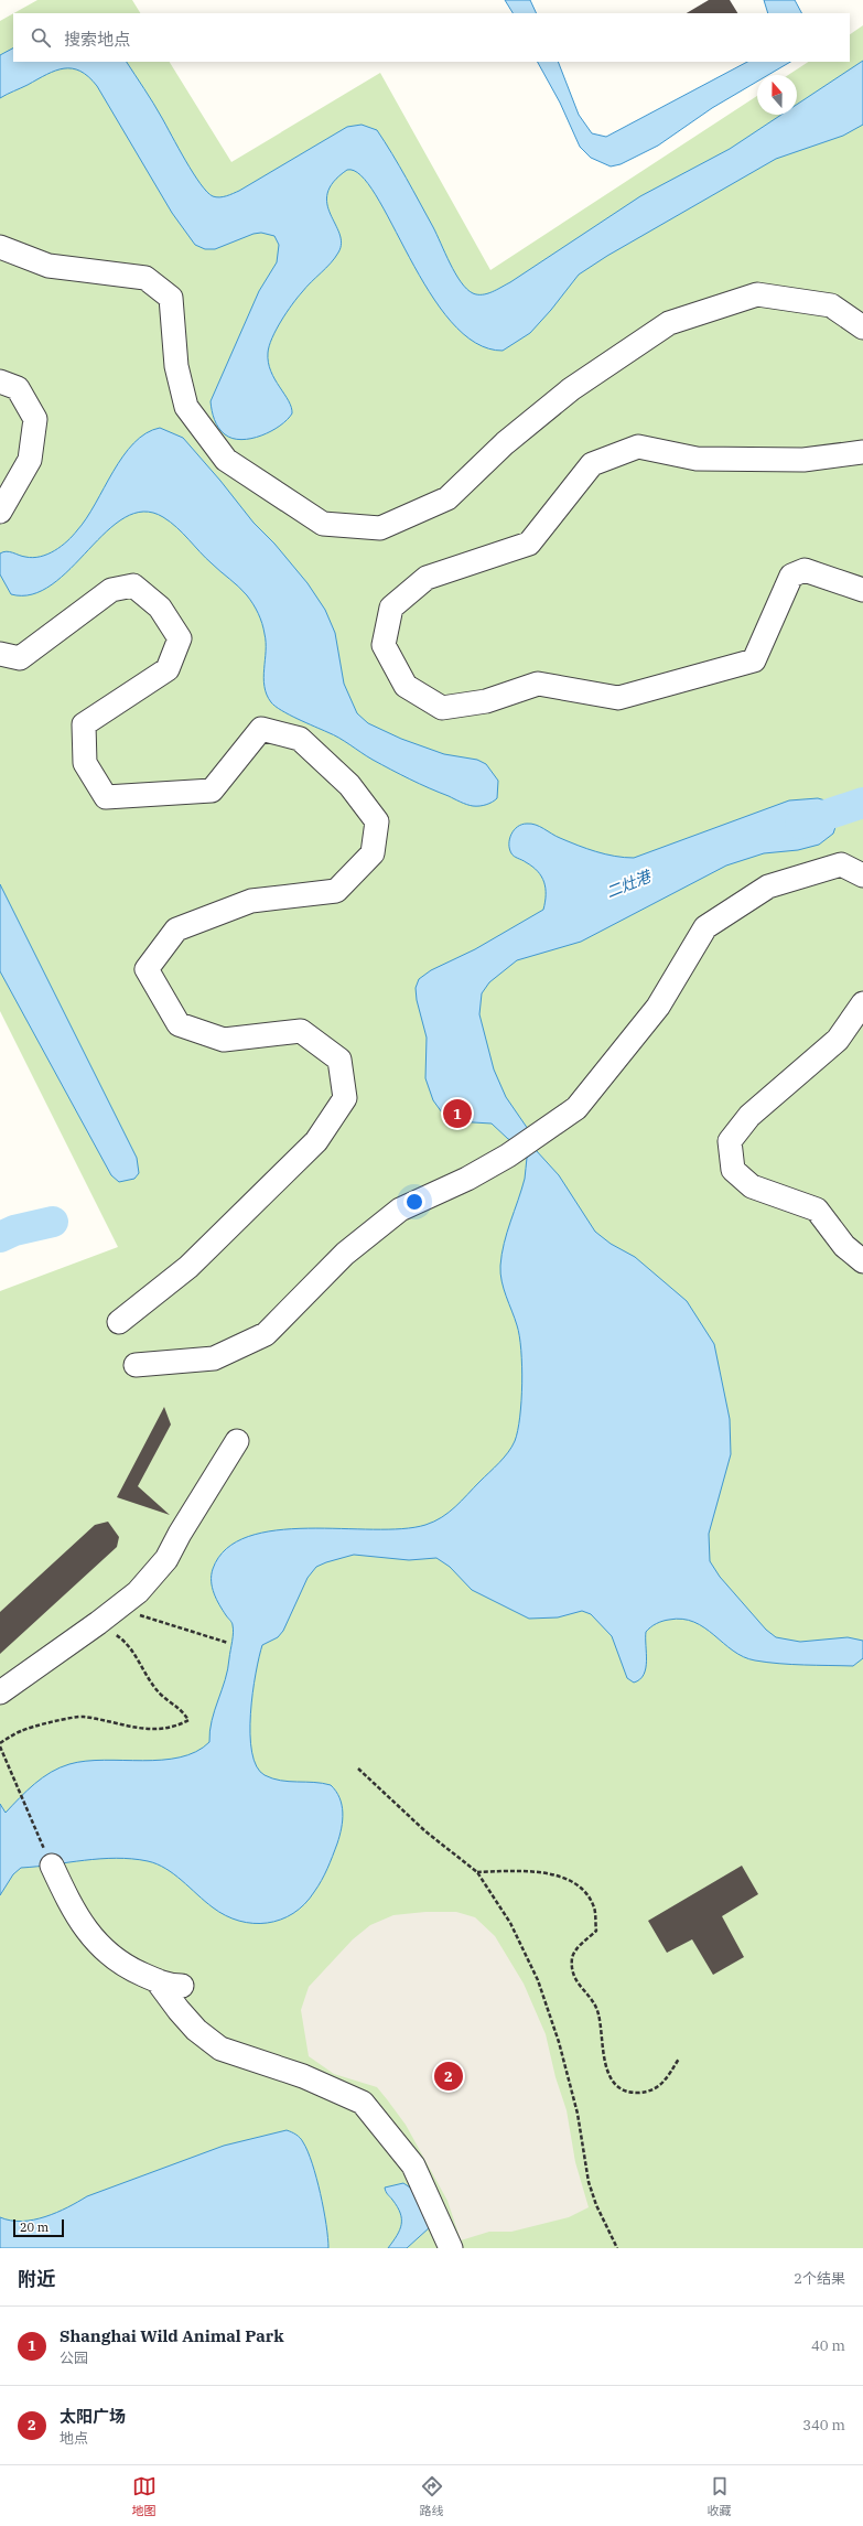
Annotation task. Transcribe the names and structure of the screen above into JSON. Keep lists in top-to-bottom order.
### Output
{
  "water": ["二灶港"],
  "scale_bar": "20 m",
  "north": "top",
  "page": {
    "search": "搜索地点",
    "pins": ["1", "2"],
    "scale": "20 m",
    "heading": ["附近", "2个结果"],
    "list": [
      {
        "mark": "1",
        "name": "Shanghai Wild Animal Park",
        "note": "公园",
        "value": "40 m"
      },
      {
        "mark": "2",
        "name": "太阳广场",
        "note": "地点",
        "value": "340 m"
      }
    ],
    "nav": ["地图", "路线", "收藏"]
  }
}
